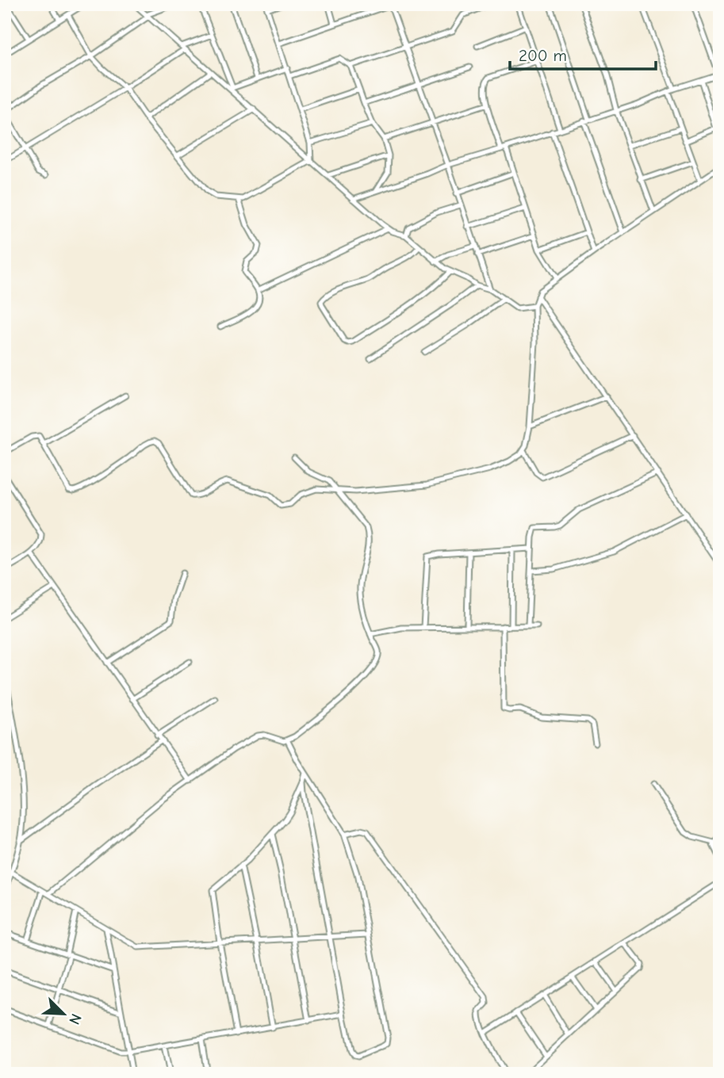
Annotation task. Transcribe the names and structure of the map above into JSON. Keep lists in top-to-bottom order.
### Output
{
  "scale_bar": "200 m",
  "north": "bottom right"
}
